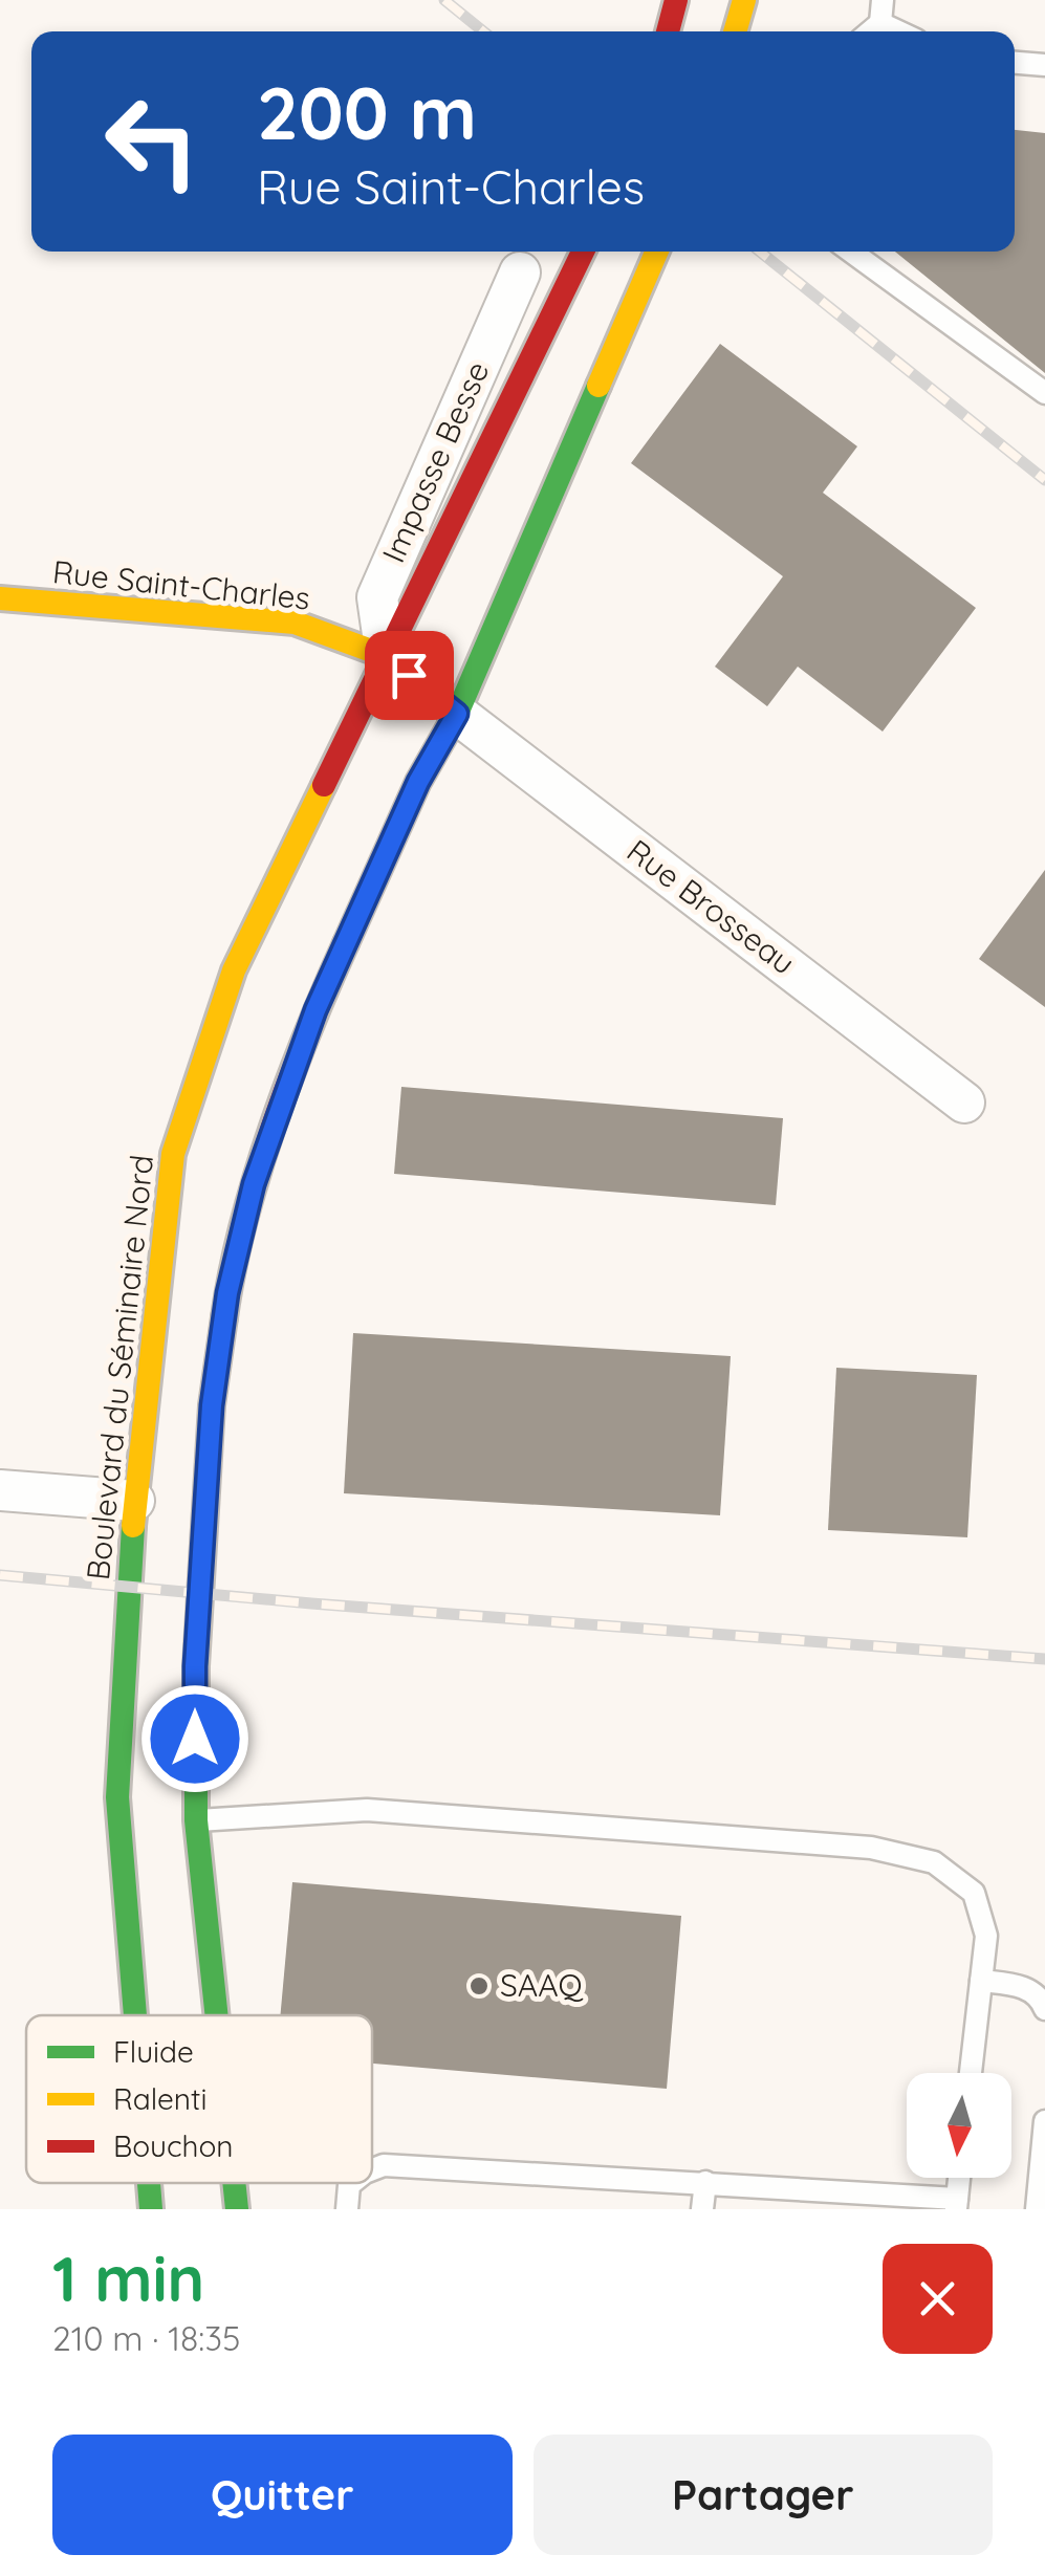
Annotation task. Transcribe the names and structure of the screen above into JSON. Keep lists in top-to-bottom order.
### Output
{
  "streets": {
    "main road": ["Rue Saint-Charles", "Boulevard du Séminaire Nord"],
    "street": ["Impasse Besse", "Rue Brosseau"]
  },
  "crossings": [
    ["Impasse Besse", "Rue Saint-Charles"],
    ["Impasse Besse", "Boulevard du Séminaire Nord"],
    ["Rue Saint-Charles", "Rue Brosseau"],
    ["Rue Saint-Charles", "Boulevard du Séminaire Nord"]
  ],
  "places": ["SAAQ"],
  "legend": ["Fluide", "Ralenti", "Bouchon"],
  "north": "bottom",
  "page": {
    "turn": ["200 m", "Rue Saint-Charles"],
    "heading": ["1 min", "210 m · 18:35"],
    "buttons": ["Quitter", "Partager"]
  }
}
